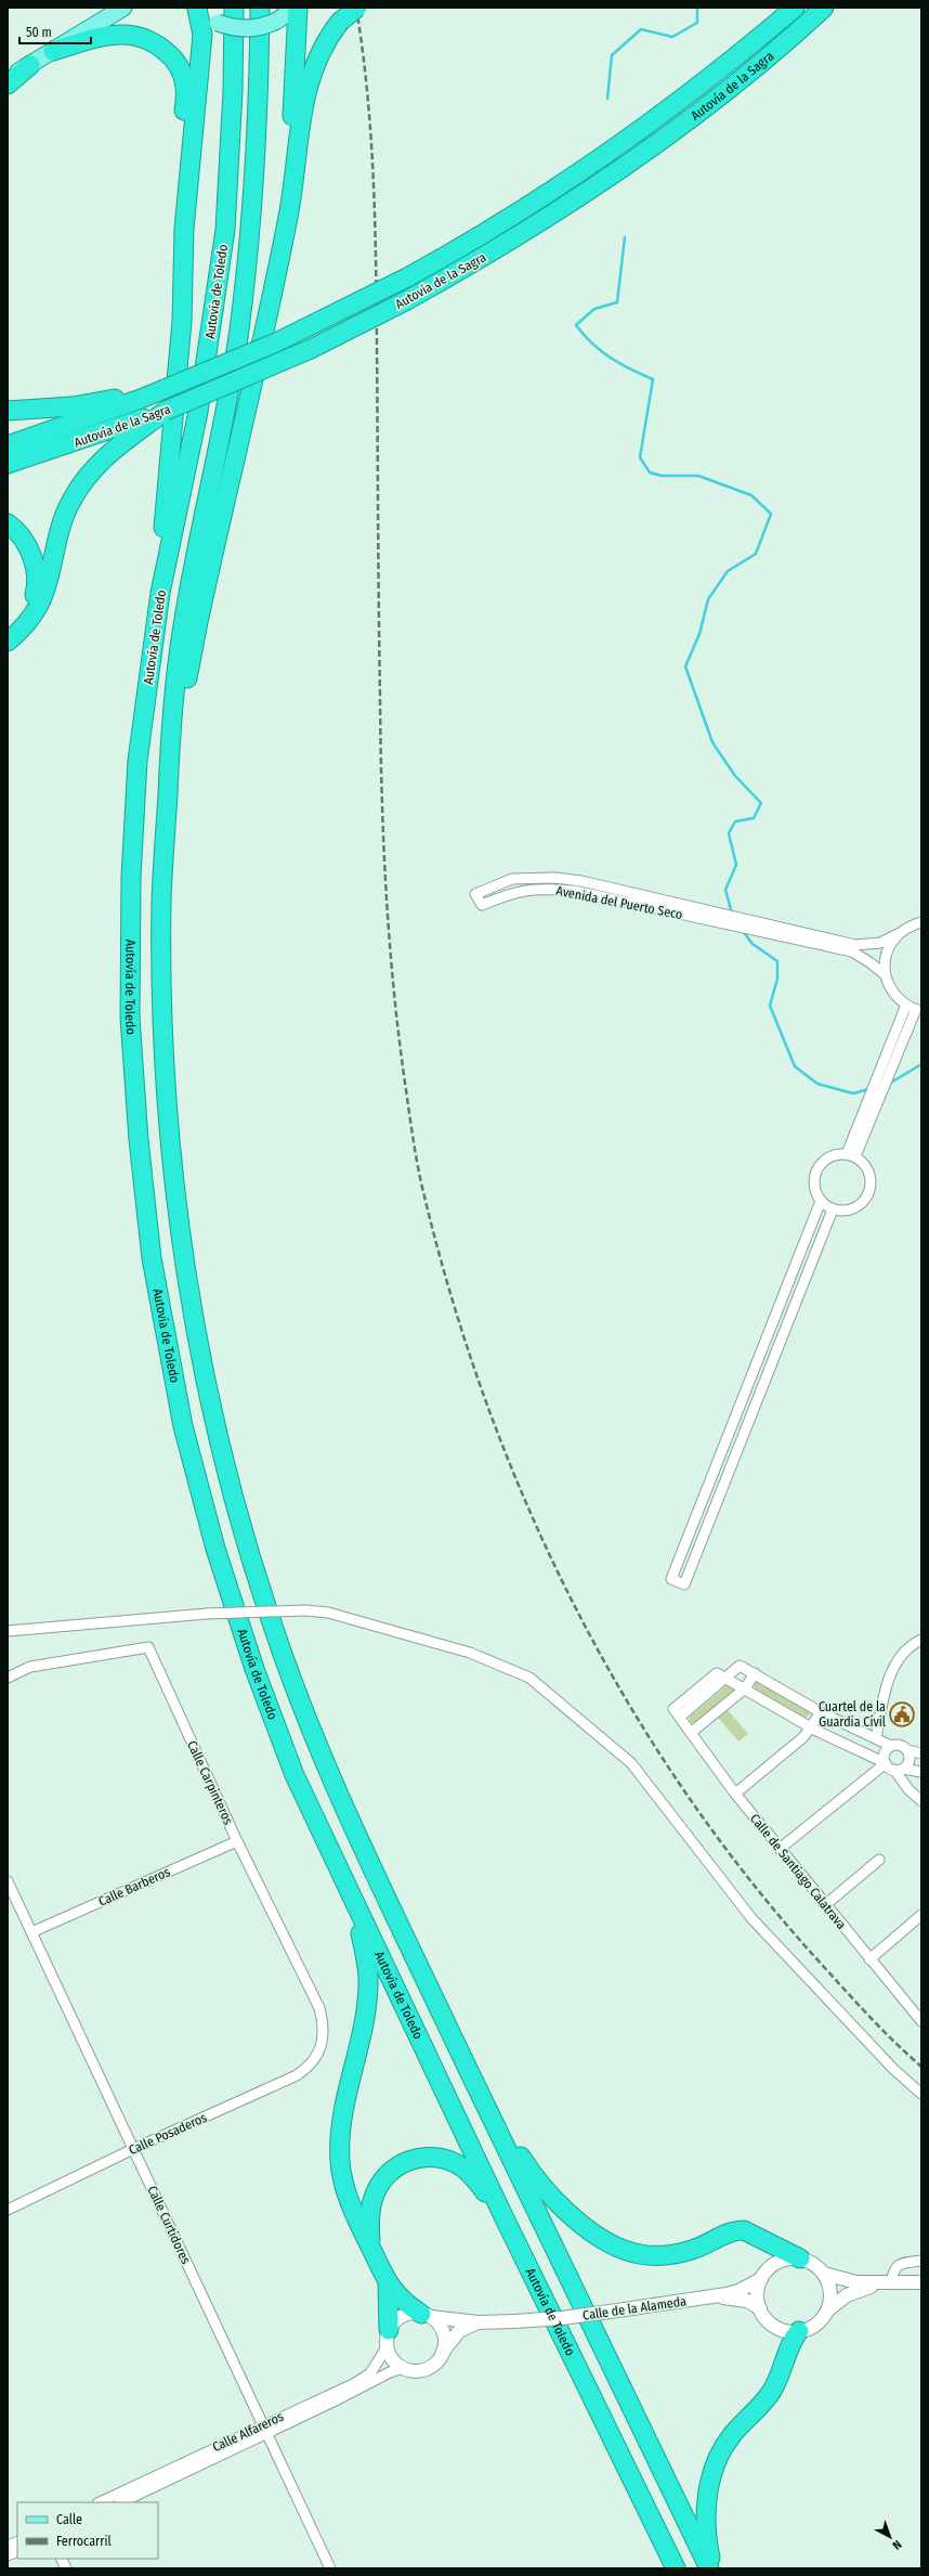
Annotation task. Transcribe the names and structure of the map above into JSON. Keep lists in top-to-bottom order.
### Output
{
  "streets": {
    "highway": ["Autovía de la Sagra", "Autovía de Toledo"],
    "street": [
      "Avenida del Puerto Seco",
      "Calle Carpinteros",
      "Calle de Santiago Calatrava",
      "Calle Barberos",
      "Calle Posaderos",
      "Calle Curtidores",
      "Calle de la Alameda",
      "Calle Alfareros"
    ]
  },
  "crossings": [
    ["Calle Carpinteros", "Calle Barberos"],
    ["Calle Carpinteros", "Calle Posaderos"],
    ["Calle Barberos", "Calle Curtidores"],
    ["Calle Posaderos", "Calle Curtidores"],
    ["Calle Curtidores", "Calle Alfareros"],
    ["Calle de la Alameda", "Calle Alfareros"]
  ],
  "places": {
    "public building": ["Cuartel de la Guardia Cívil"]
  },
  "legend": ["Calle", "Ferrocarril"],
  "scale_bar": "50 m",
  "north": "bottom right"
}
